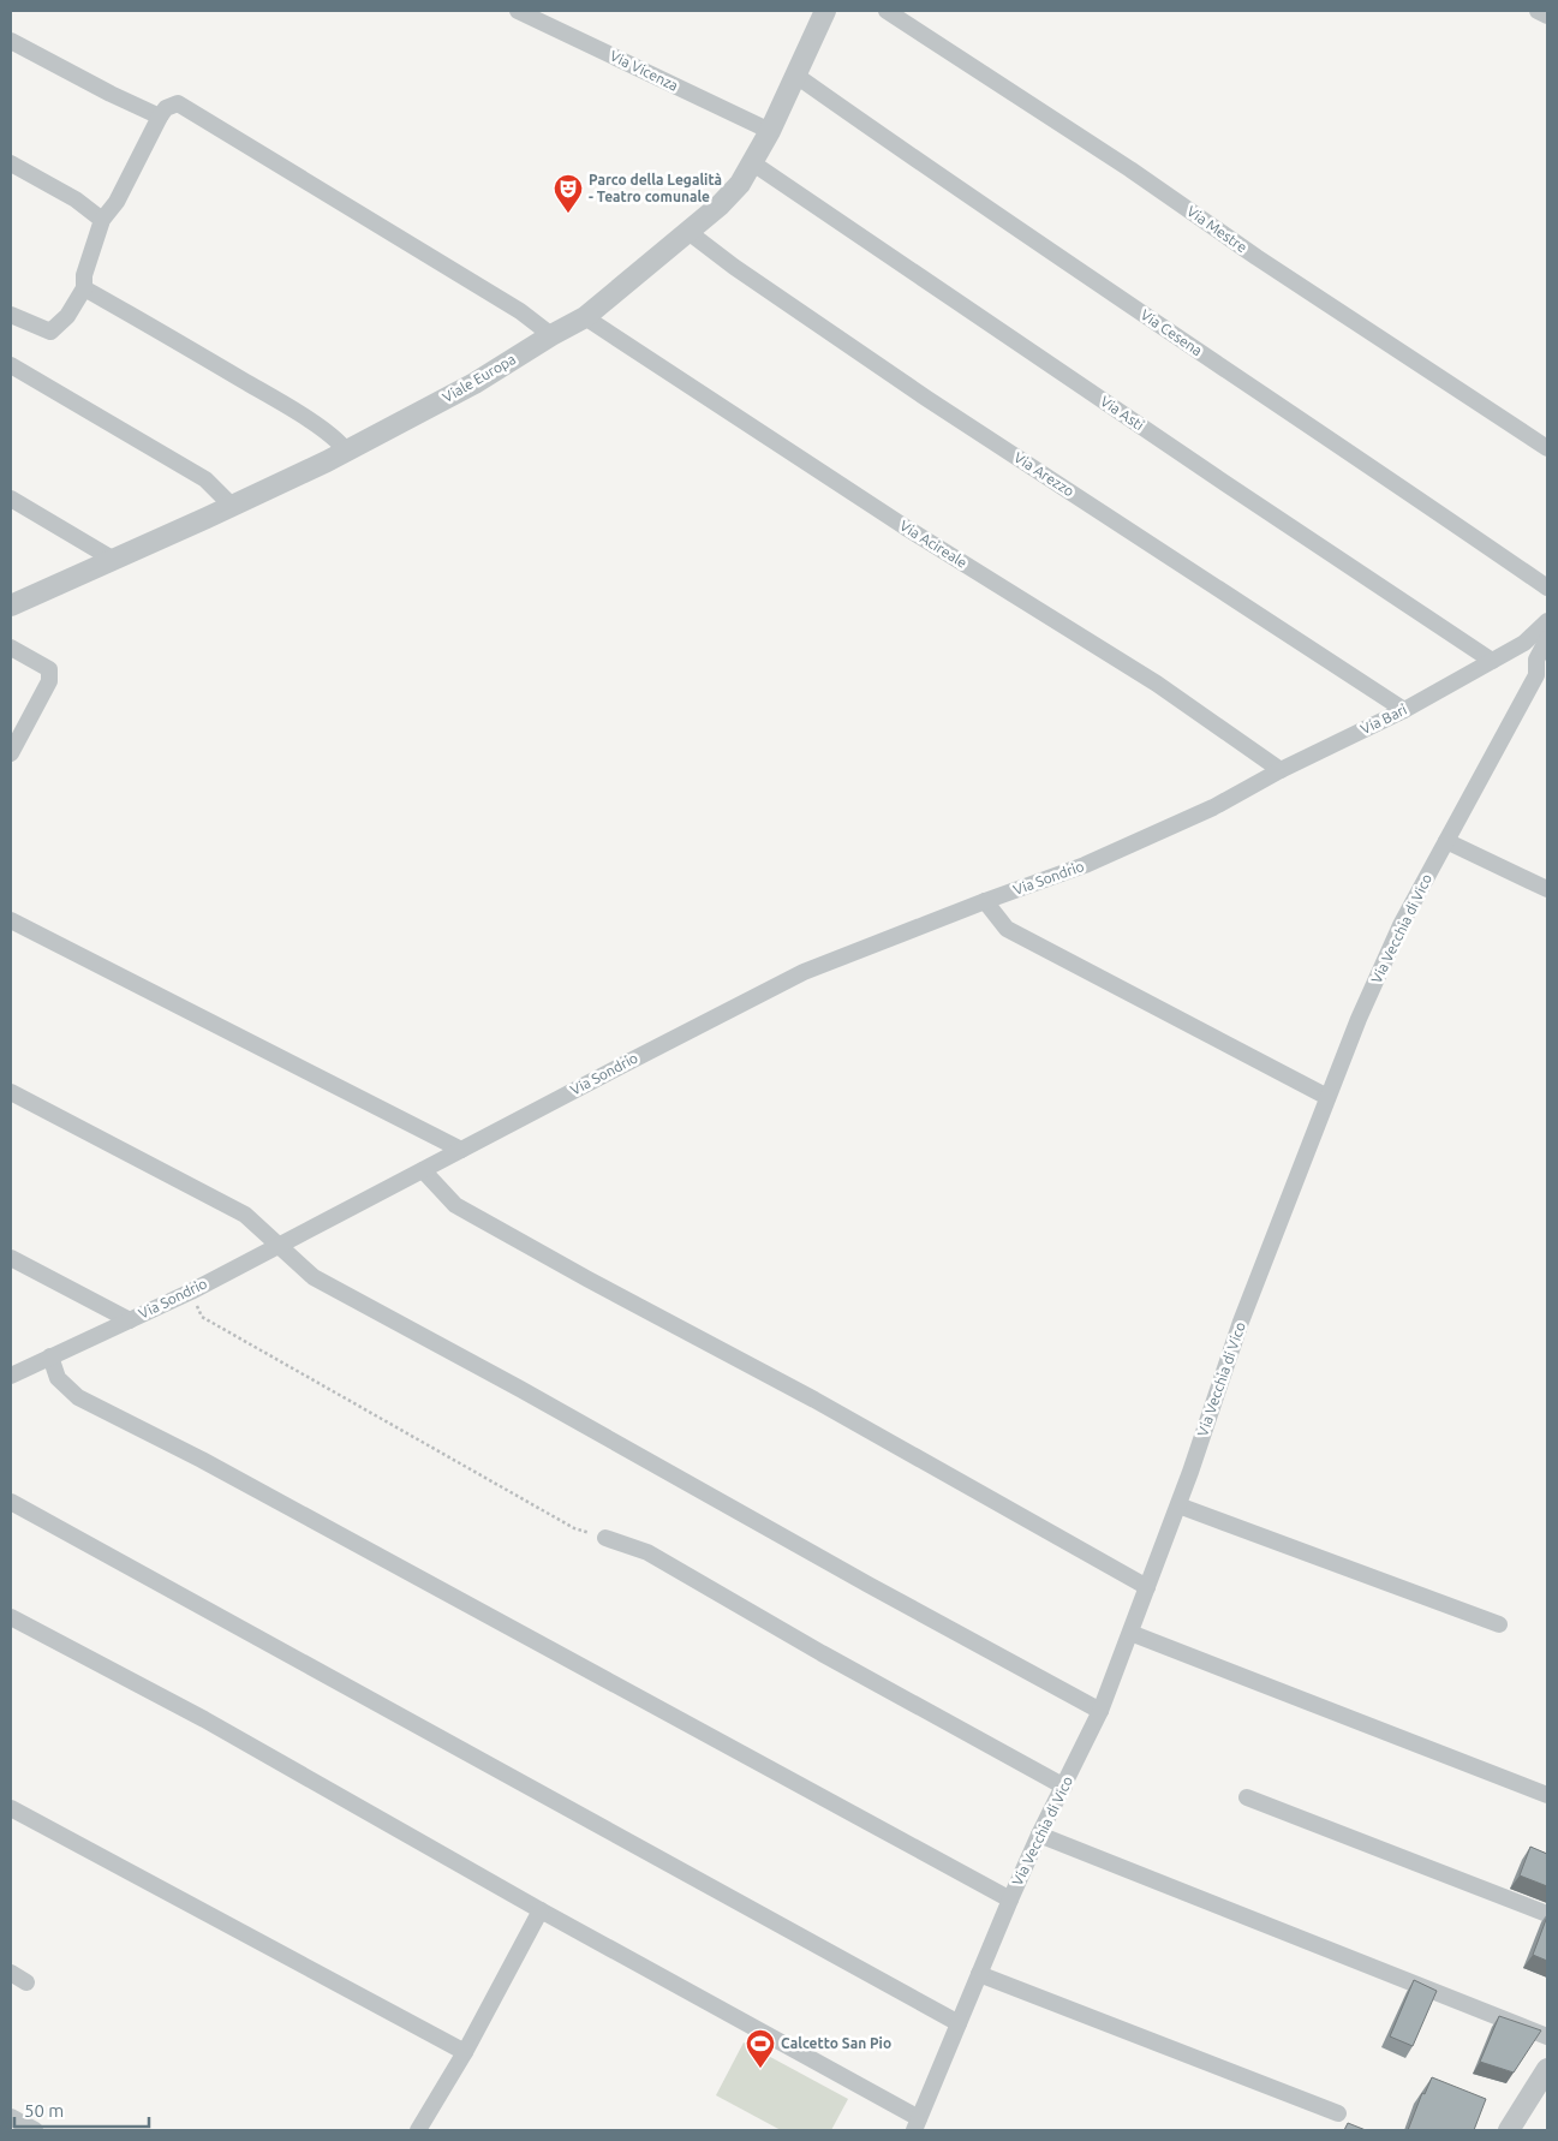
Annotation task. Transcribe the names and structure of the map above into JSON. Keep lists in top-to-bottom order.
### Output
{
  "streets": {
    "street": [
      "Via Vicenza",
      "Via Mestre",
      "Via Cesena",
      "Viale Europa",
      "Via Asti",
      "Via Arezzo",
      "Via Acireale",
      "Via Bari",
      "Via Sondrio",
      "Via Vecchia di Vico"
    ]
  },
  "crossings": [
    ["Via Vicenza", "Viale Europa"],
    ["Via Cesena", "Viale Europa"],
    ["Viale Europa", "Via Asti"],
    ["Viale Europa", "Via Arezzo"],
    ["Viale Europa", "Via Acireale"],
    ["Via Asti", "Via Bari"],
    ["Via Arezzo", "Via Bari"],
    ["Via Acireale", "Via Bari"],
    ["Via Bari", "Via Sondrio"]
  ],
  "places": {
    "theatre": ["Parco della Legalità - Teatro comunale"],
    "sports": ["Calcetto San Pio"]
  },
  "scale_bar": "50 m"
}
